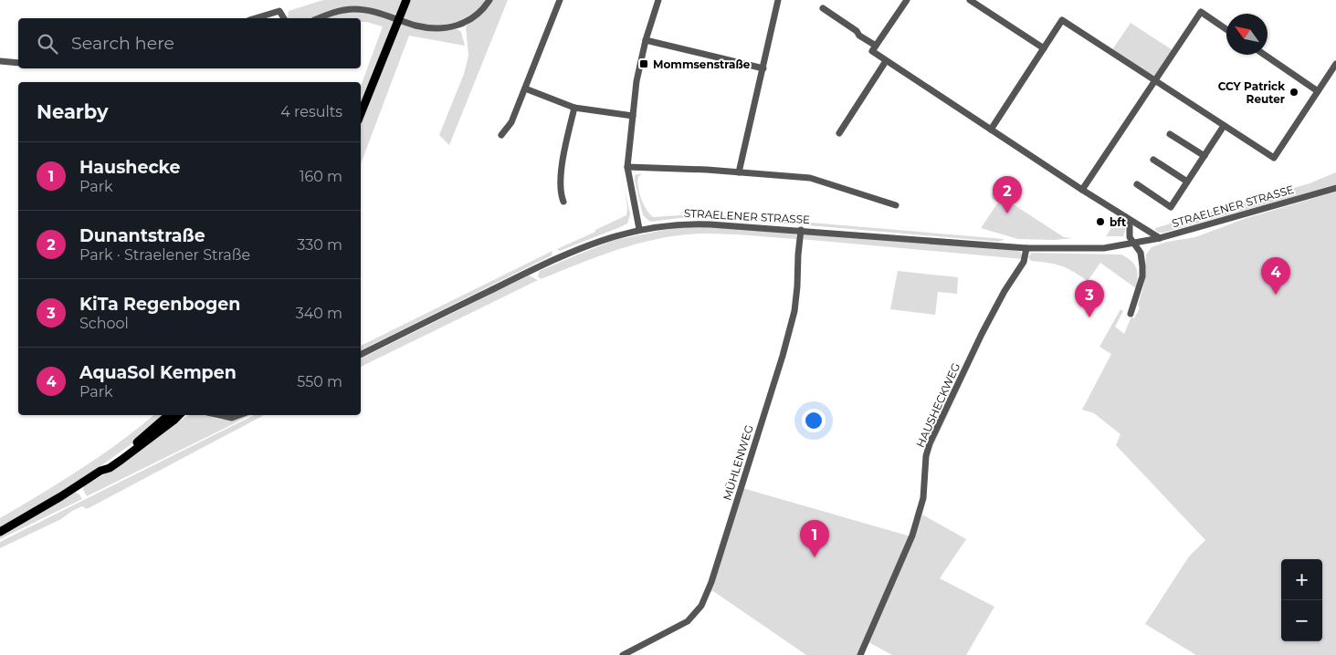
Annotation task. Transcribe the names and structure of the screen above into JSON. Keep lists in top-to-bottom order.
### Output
{
  "streets": {
    "street": ["STRAELENER STRASSE", "HAUSHECKWEG", "MÜHLENWEG"]
  },
  "crossings": [
    ["STRAELENER STRASSE", "HAUSHECKWEG"],
    ["STRAELENER STRASSE", "MÜHLENWEG"]
  ],
  "places": {
    "transit": ["Mommsenstraße"],
    "other": ["CCY Patrick Reuter", "bft"]
  },
  "north": "top left",
  "page": {
    "search": "Search here",
    "heading": ["Nearby", "4 results"],
    "list": [
      {
        "mark": "1",
        "name": "Haushecke",
        "note": "Park",
        "value": "160 m"
      },
      {
        "mark": "2",
        "name": "Dunantstraße",
        "note": "Park · Straelener Straße",
        "value": "330 m"
      },
      {
        "mark": "3",
        "name": "KiTa Regenbogen",
        "note": "School",
        "value": "340 m"
      },
      {
        "mark": "4",
        "name": "AquaSol Kempen",
        "note": "Park",
        "value": "550 m"
      }
    ],
    "pins": [
      "2",
      "4",
      "3",
      "1"
    ],
    "map_buttons": ["+", "−"]
  }
}
